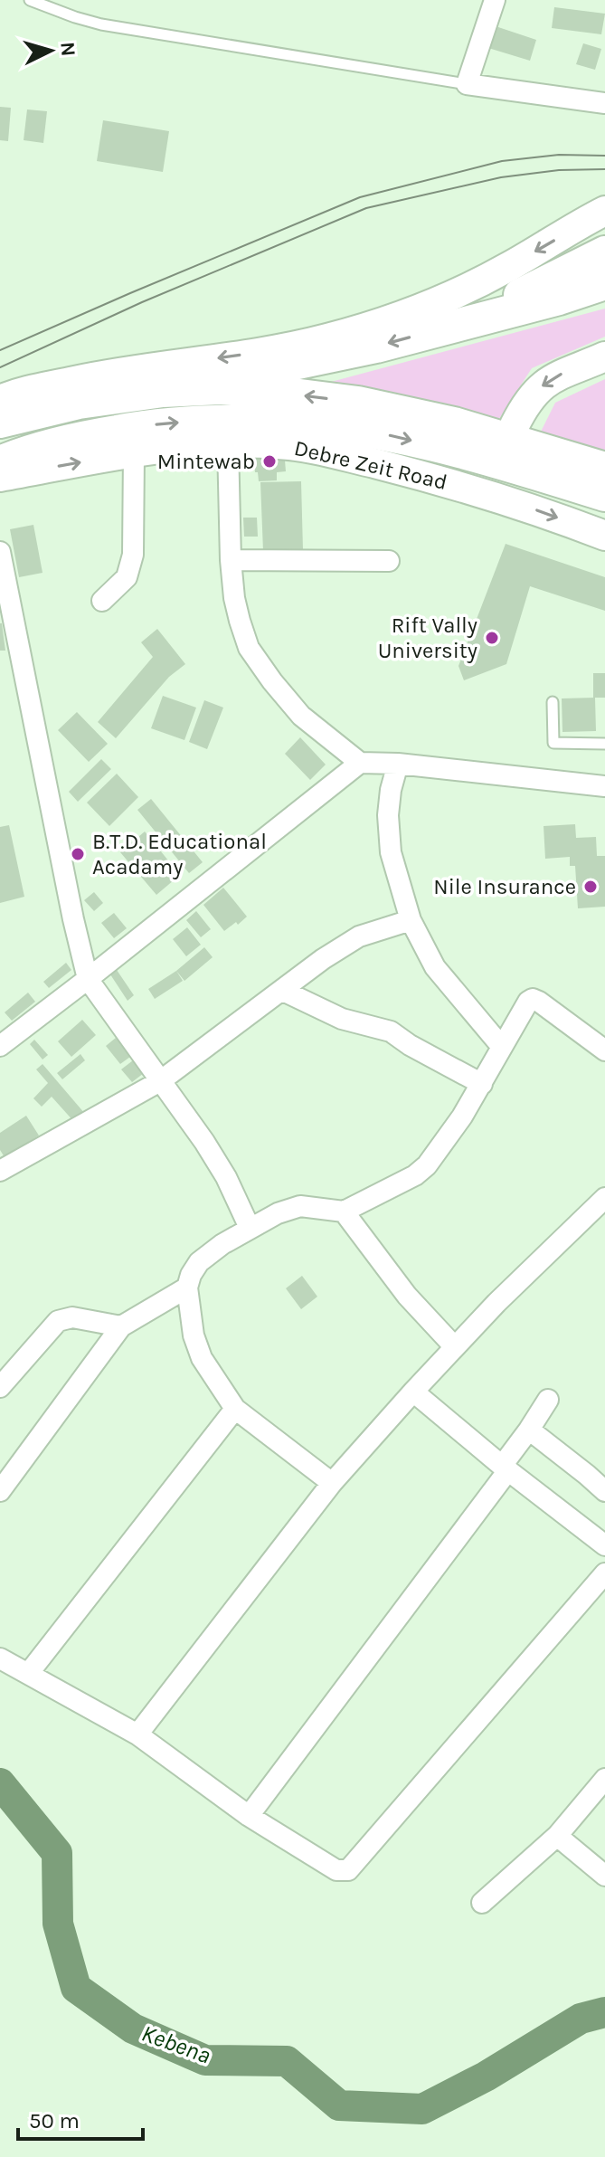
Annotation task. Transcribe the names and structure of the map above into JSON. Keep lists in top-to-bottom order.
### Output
{
  "streets": {
    "main road": ["Debre Zeit Road"]
  },
  "water": ["Kebena"],
  "places": [
    "Mintewab",
    "Rift Vally University",
    "B.T.D. Educational Acadamy",
    "Nile Insurance"
  ],
  "scale_bar": "50 m",
  "north": "right"
}
